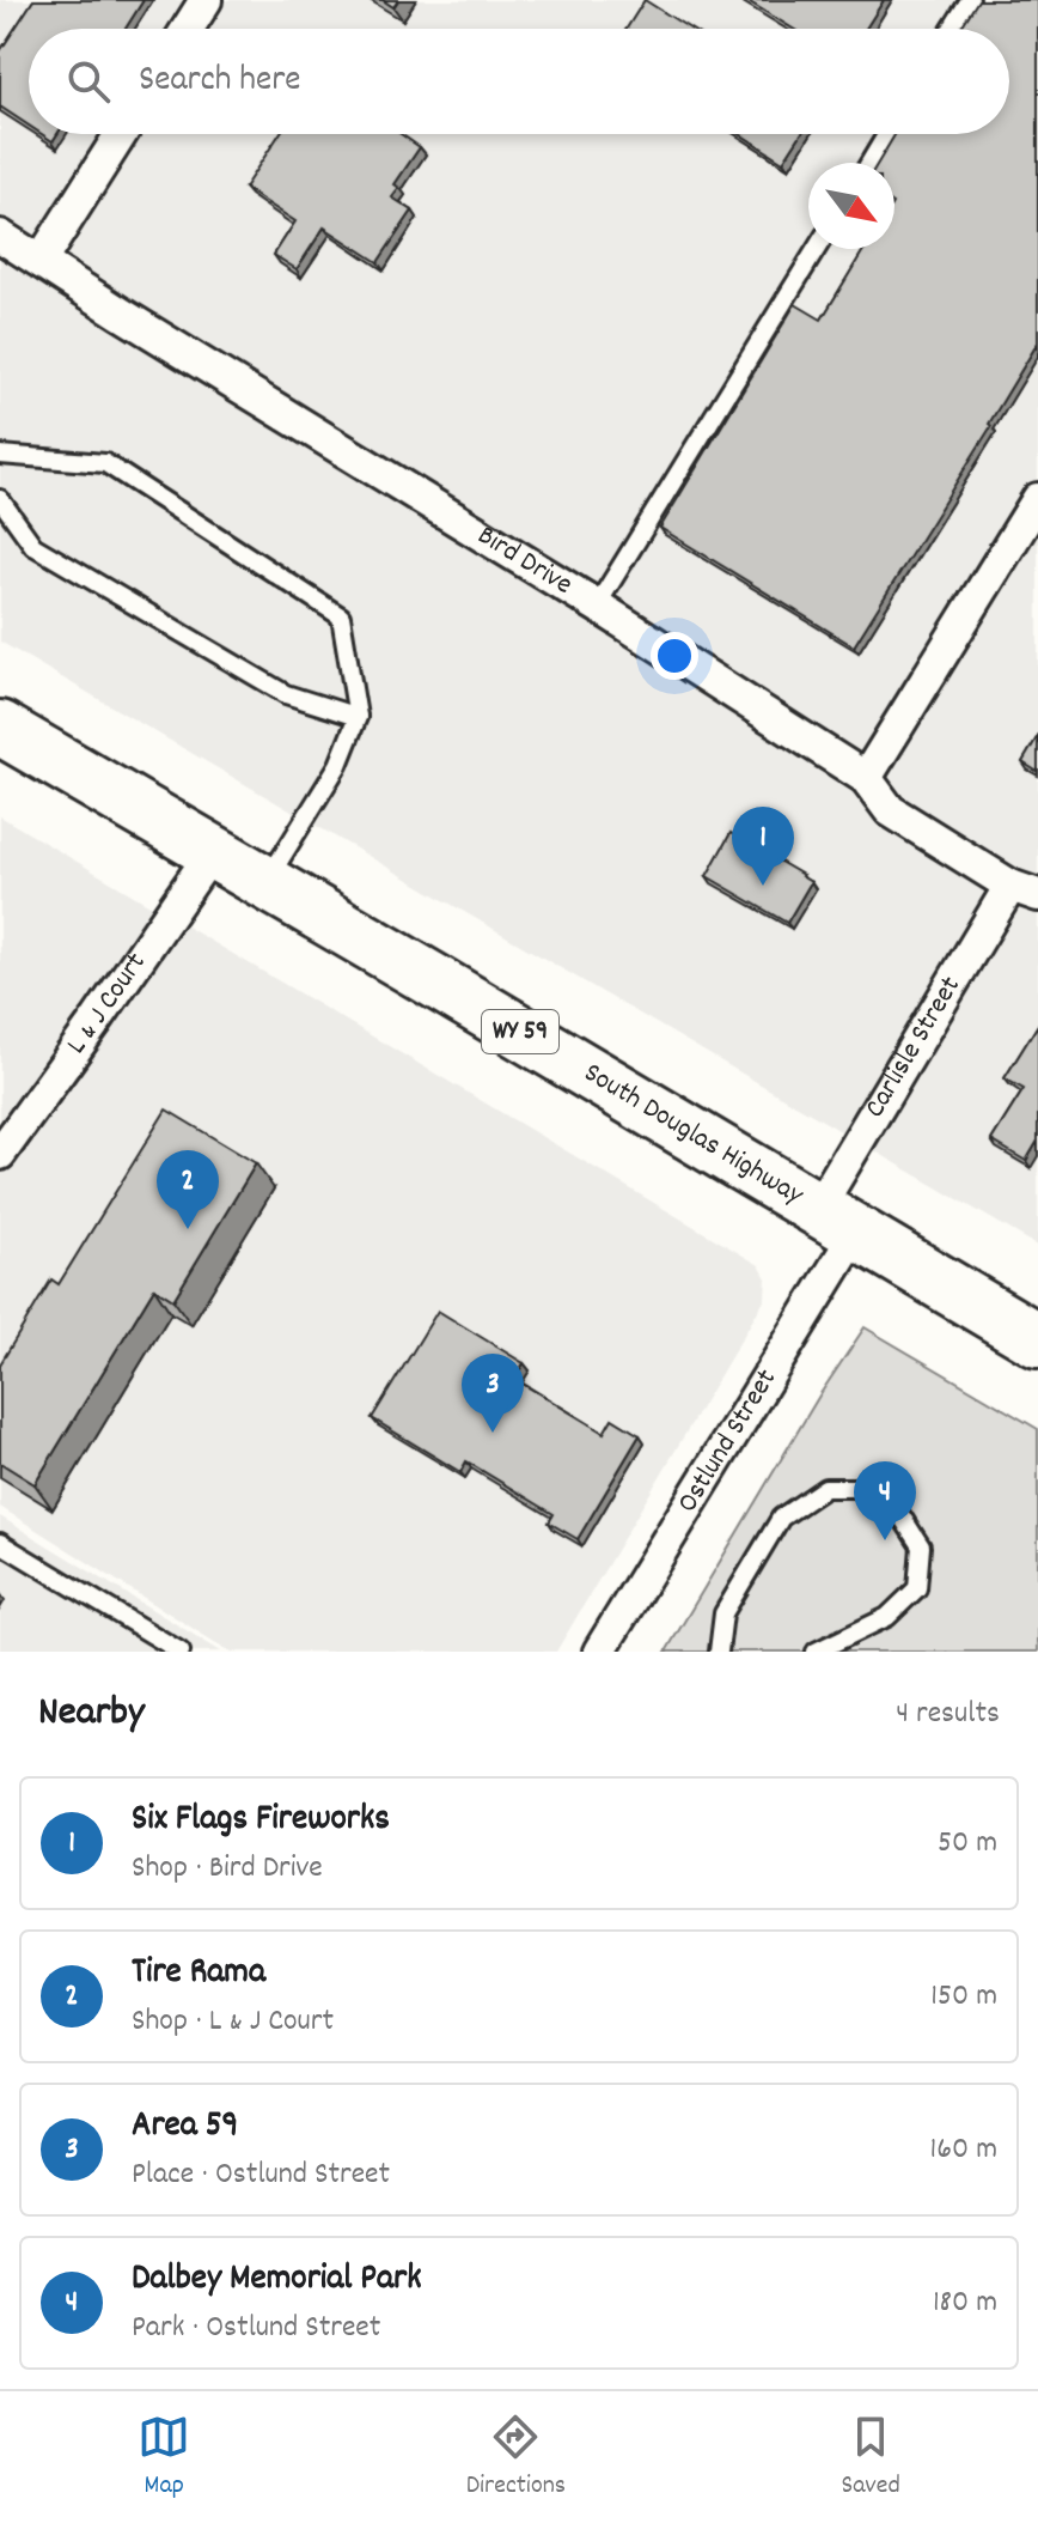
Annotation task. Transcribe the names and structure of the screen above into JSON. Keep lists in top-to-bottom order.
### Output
{
  "streets": {
    "highway": ["WY 59", "South Douglas Highway"],
    "street": [
      "Bird Drive",
      "L & J Court",
      "Carlisle Street",
      "Ostlund Street"
    ]
  },
  "crossings": [
    ["Bird Drive", "Carlisle Street"],
    ["L & J Court", "South Douglas Highway"],
    ["Carlisle Street", "South Douglas Highway"],
    ["Carlisle Street", "Ostlund Street"],
    ["South Douglas Highway", "Ostlund Street"]
  ],
  "north": "bottom right",
  "page": {
    "search": "Search here",
    "pins": [
      "1",
      "2",
      "3",
      "4"
    ],
    "heading": ["Nearby", "4 results"],
    "list": [
      {
        "mark": "1",
        "name": "Six Flags Fireworks",
        "note": "Shop · Bird Drive",
        "value": "50 m"
      },
      {
        "mark": "2",
        "name": "Tire Rama",
        "note": "Shop · L & J Court",
        "value": "150 m"
      },
      {
        "mark": "3",
        "name": "Area 59",
        "note": "Place · Ostlund Street",
        "value": "160 m"
      },
      {
        "mark": "4",
        "name": "Dalbey Memorial Park",
        "note": "Park · Ostlund Street",
        "value": "180 m"
      }
    ],
    "nav": ["Map", "Directions", "Saved"]
  }
}
